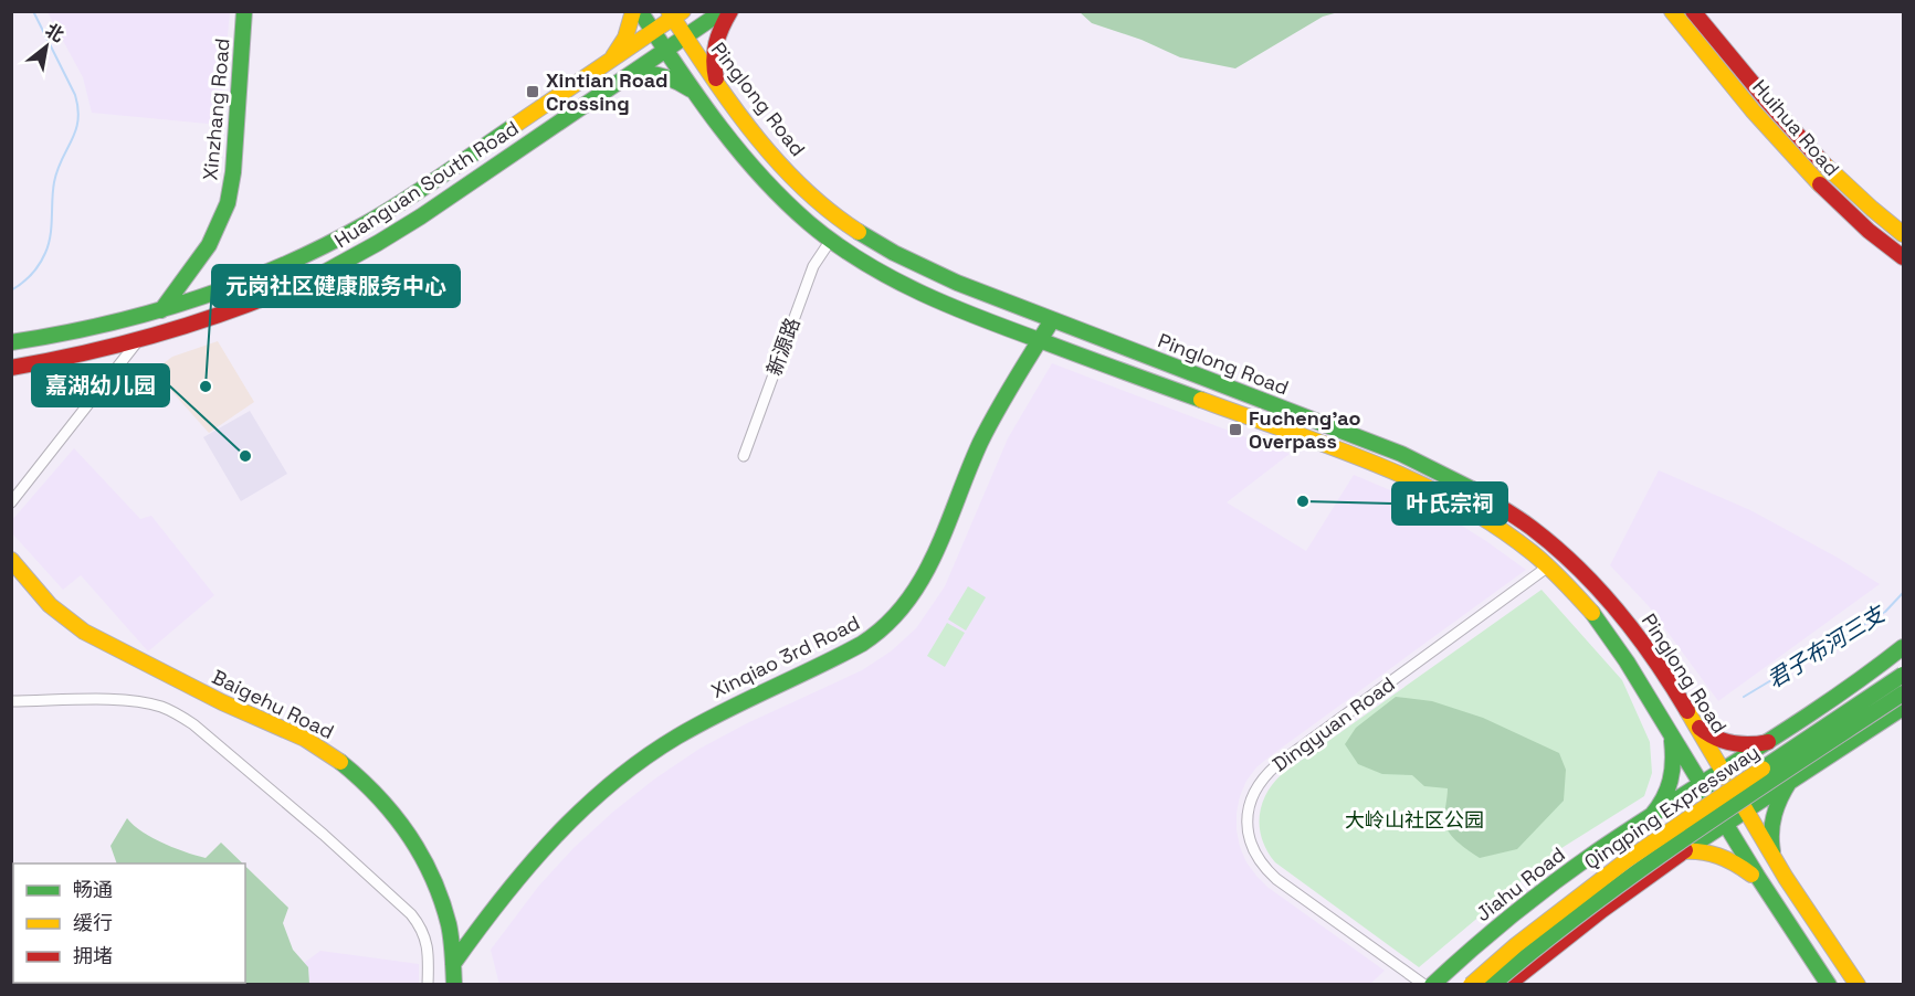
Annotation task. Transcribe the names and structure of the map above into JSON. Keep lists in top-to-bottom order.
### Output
{
  "streets": {
    "main road": [
      "Pinglong Road",
      "Xinzhang Road",
      "Huihua Road",
      "Huanguan South Road",
      "Xinqiao 3rd Road",
      "Baigehu Road",
      "Qingping Expressway",
      "Jiahu Road"
    ],
    "street": ["新源路", "Dingyuan Road"]
  },
  "crossings": [
    ["Pinglong Road", "Huanguan South Road"],
    ["Pinglong Road", "新源路"],
    ["Pinglong Road", "Xinqiao 3rd Road"],
    ["Pinglong Road", "Dingyuan Road"],
    ["Pinglong Road", "Jiahu Road"],
    ["Xinzhang Road", "Huanguan South Road"],
    ["Xinqiao 3rd Road", "Baigehu Road"]
  ],
  "water": ["君子布河三支"],
  "parks": ["大岭山社区公园"],
  "places": {
    "transit": ["Xintian Road Crossing", "Fucheng'ao Overpass"],
    "other": ["元岗社区健康服务中心", "嘉湖幼儿园", "叶氏宗祠"]
  },
  "legend": ["畅通", "缓行", "拥堵"],
  "north": "top right"
}
